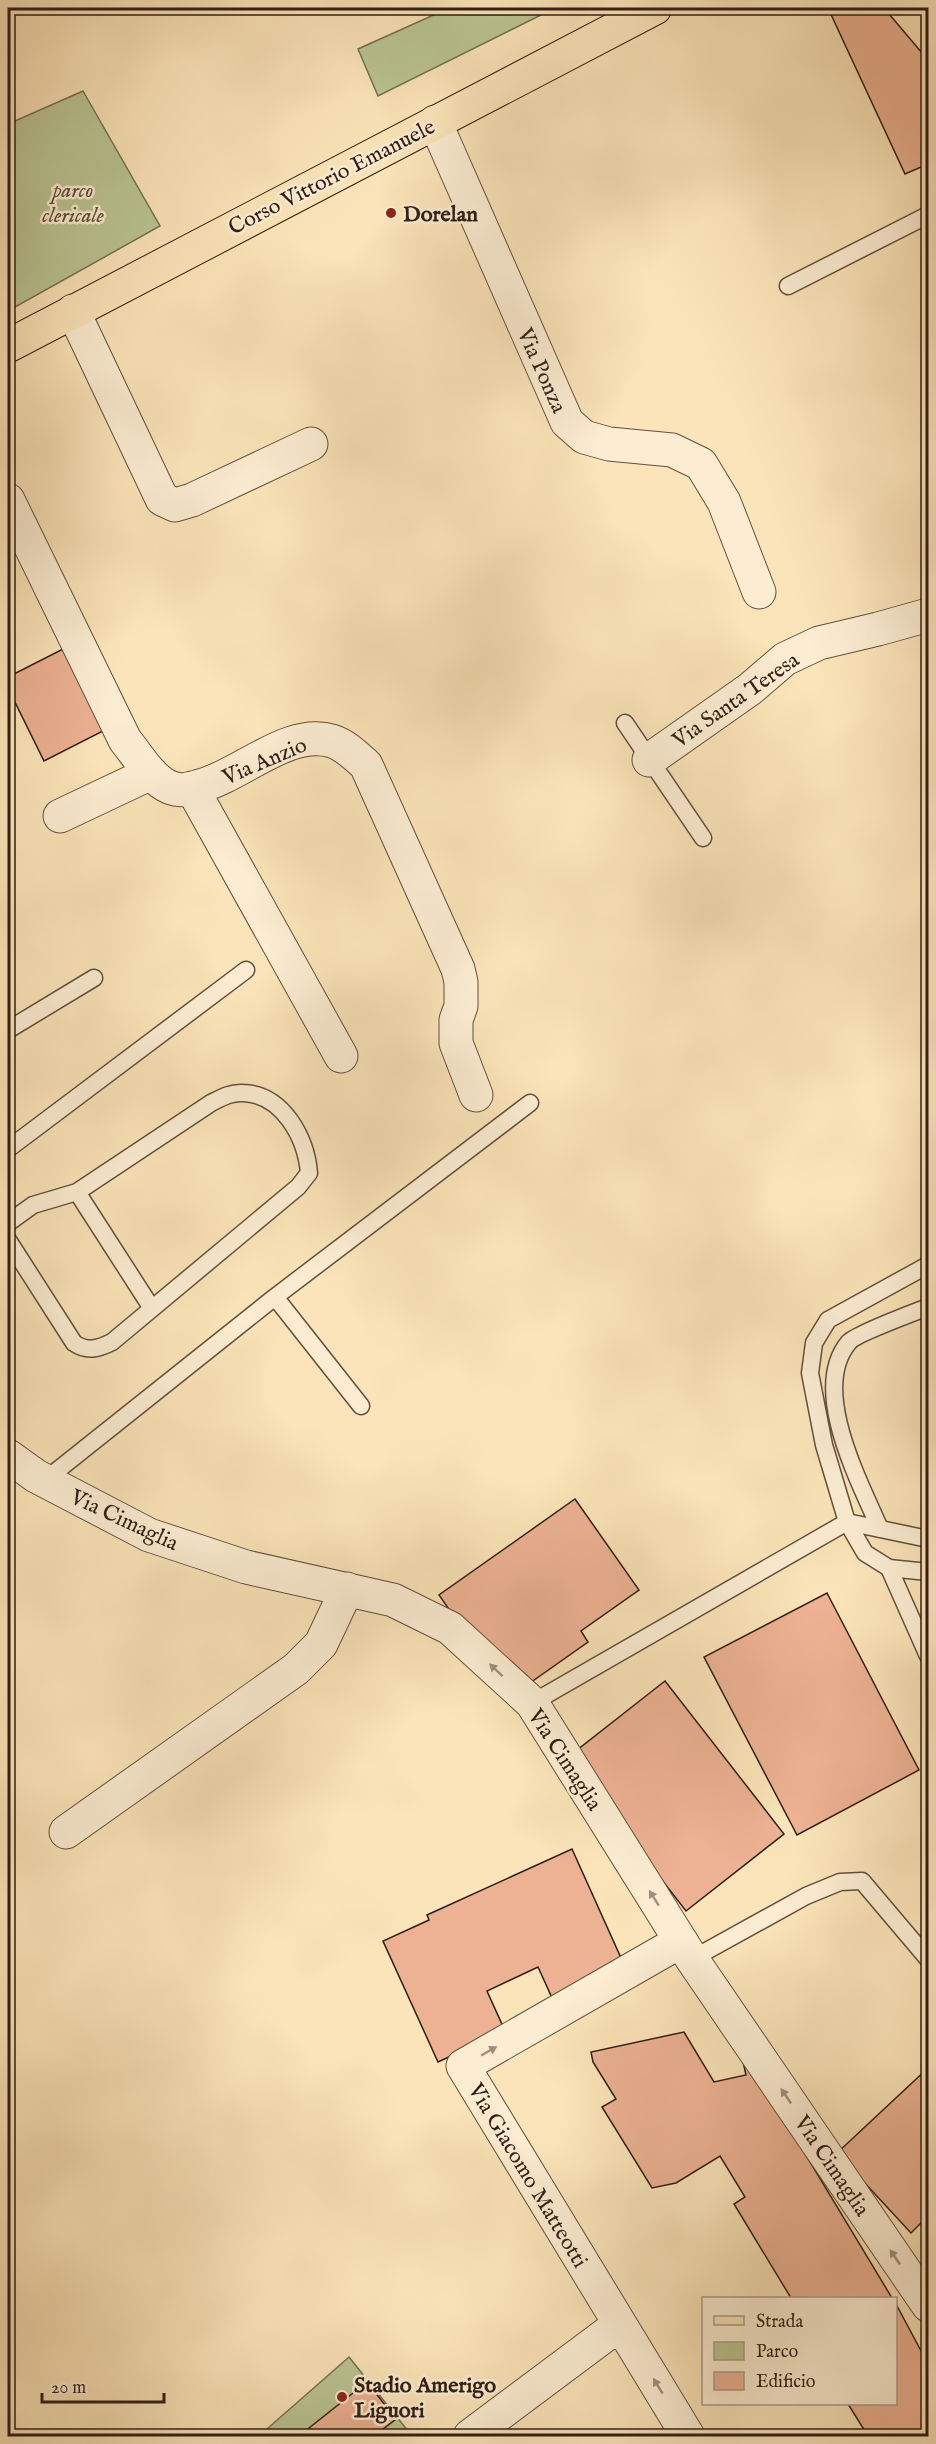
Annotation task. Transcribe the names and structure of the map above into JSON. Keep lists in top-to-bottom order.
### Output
{
  "streets": {
    "main road": ["Corso Vittorio Emanuele"],
    "street": [
      "Via Ponza",
      "Via Santa Teresa",
      "Via Anzio",
      "Via Cimaglia",
      "Via Giacomo Matteotti"
    ]
  },
  "crossings": [
    ["Corso Vittorio Emanuele", "Via Ponza"],
    ["Via Cimaglia", "Via Giacomo Matteotti"]
  ],
  "one_way": ["Via Cimaglia"],
  "parks": ["parco clericale"],
  "places": ["Dorelan", "Stadio Amerigo Liguori"],
  "legend": ["Strada", "Parco", "Edificio"],
  "scale_bar": "20 m"
}
